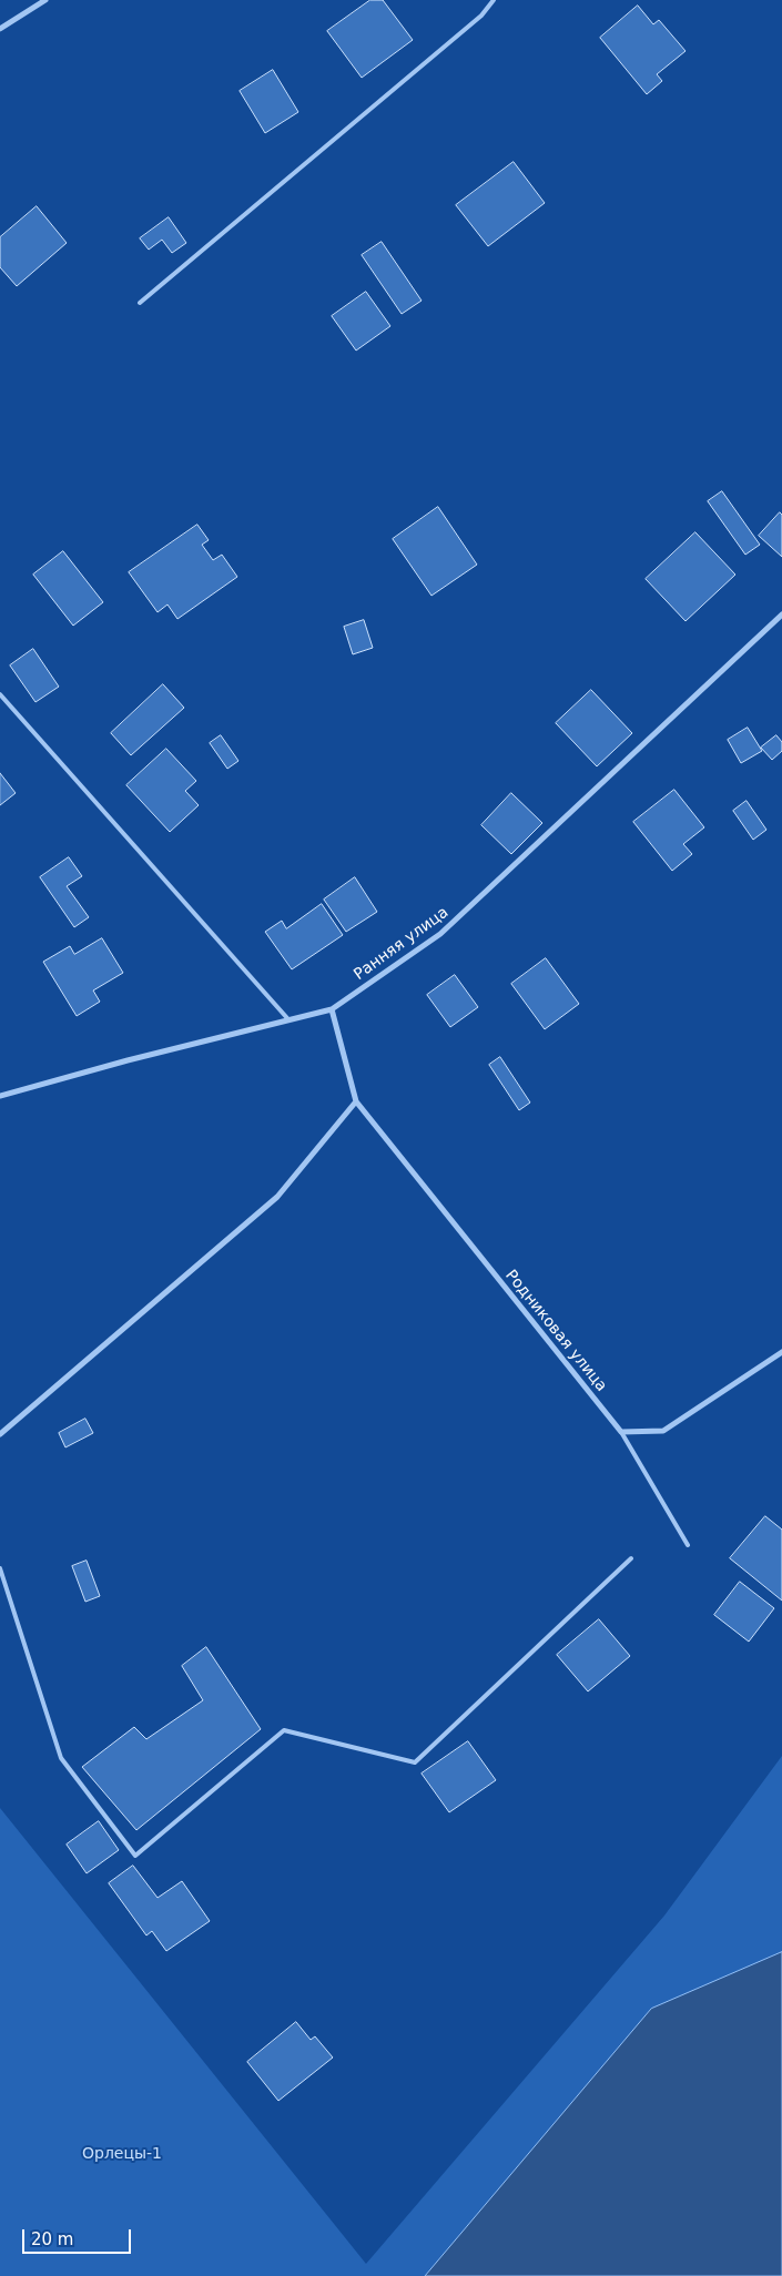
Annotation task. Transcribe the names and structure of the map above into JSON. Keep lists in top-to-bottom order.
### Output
{
  "streets": {
    "street": ["Ранняя улица", "Родниковая улица"]
  },
  "parks": ["Орлецы-1"],
  "scale_bar": "20 m"
}
